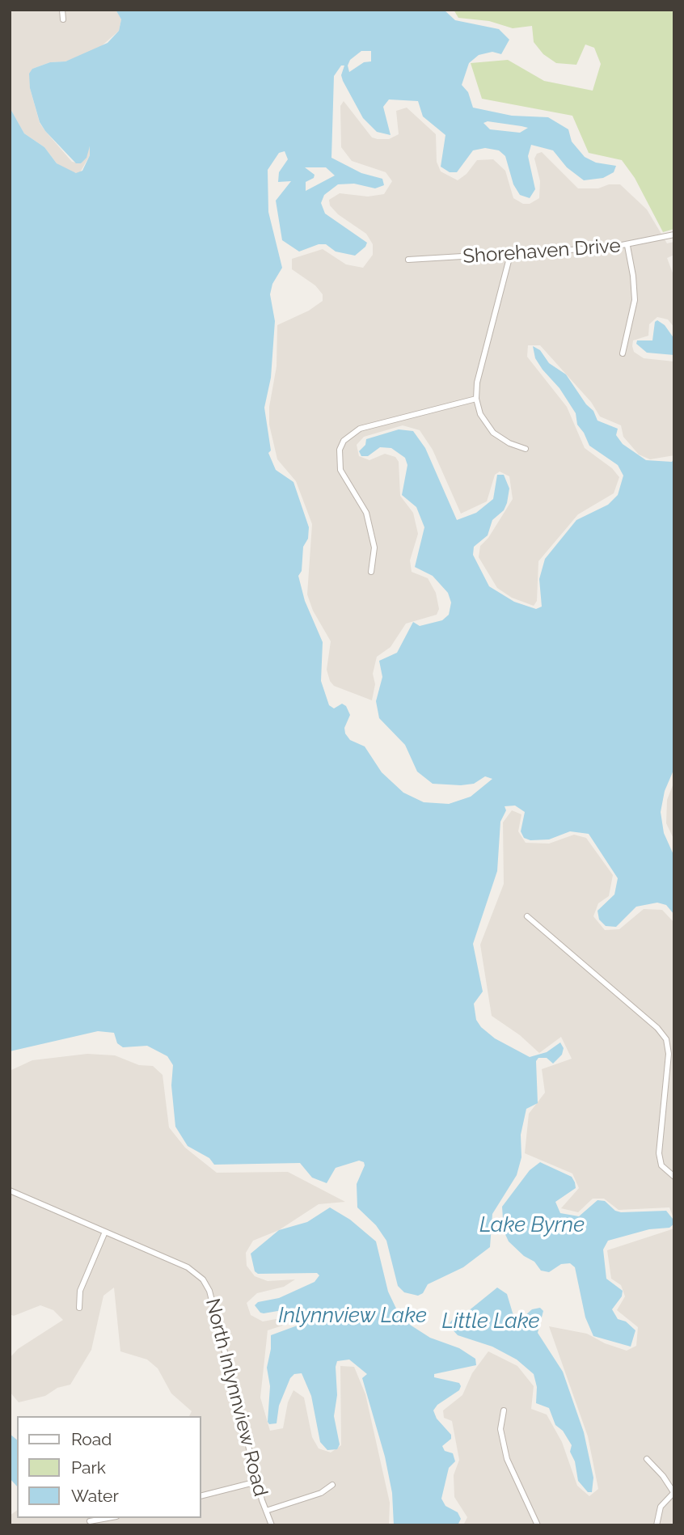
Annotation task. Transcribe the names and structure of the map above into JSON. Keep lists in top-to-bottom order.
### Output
{
  "streets": {
    "street": ["Shorehaven Drive", "North Inlynnview Road"]
  },
  "water": ["Lake Byrne", "Inlynnview Lake", "Little Lake"],
  "legend": ["Road", "Park", "Water"]
}
